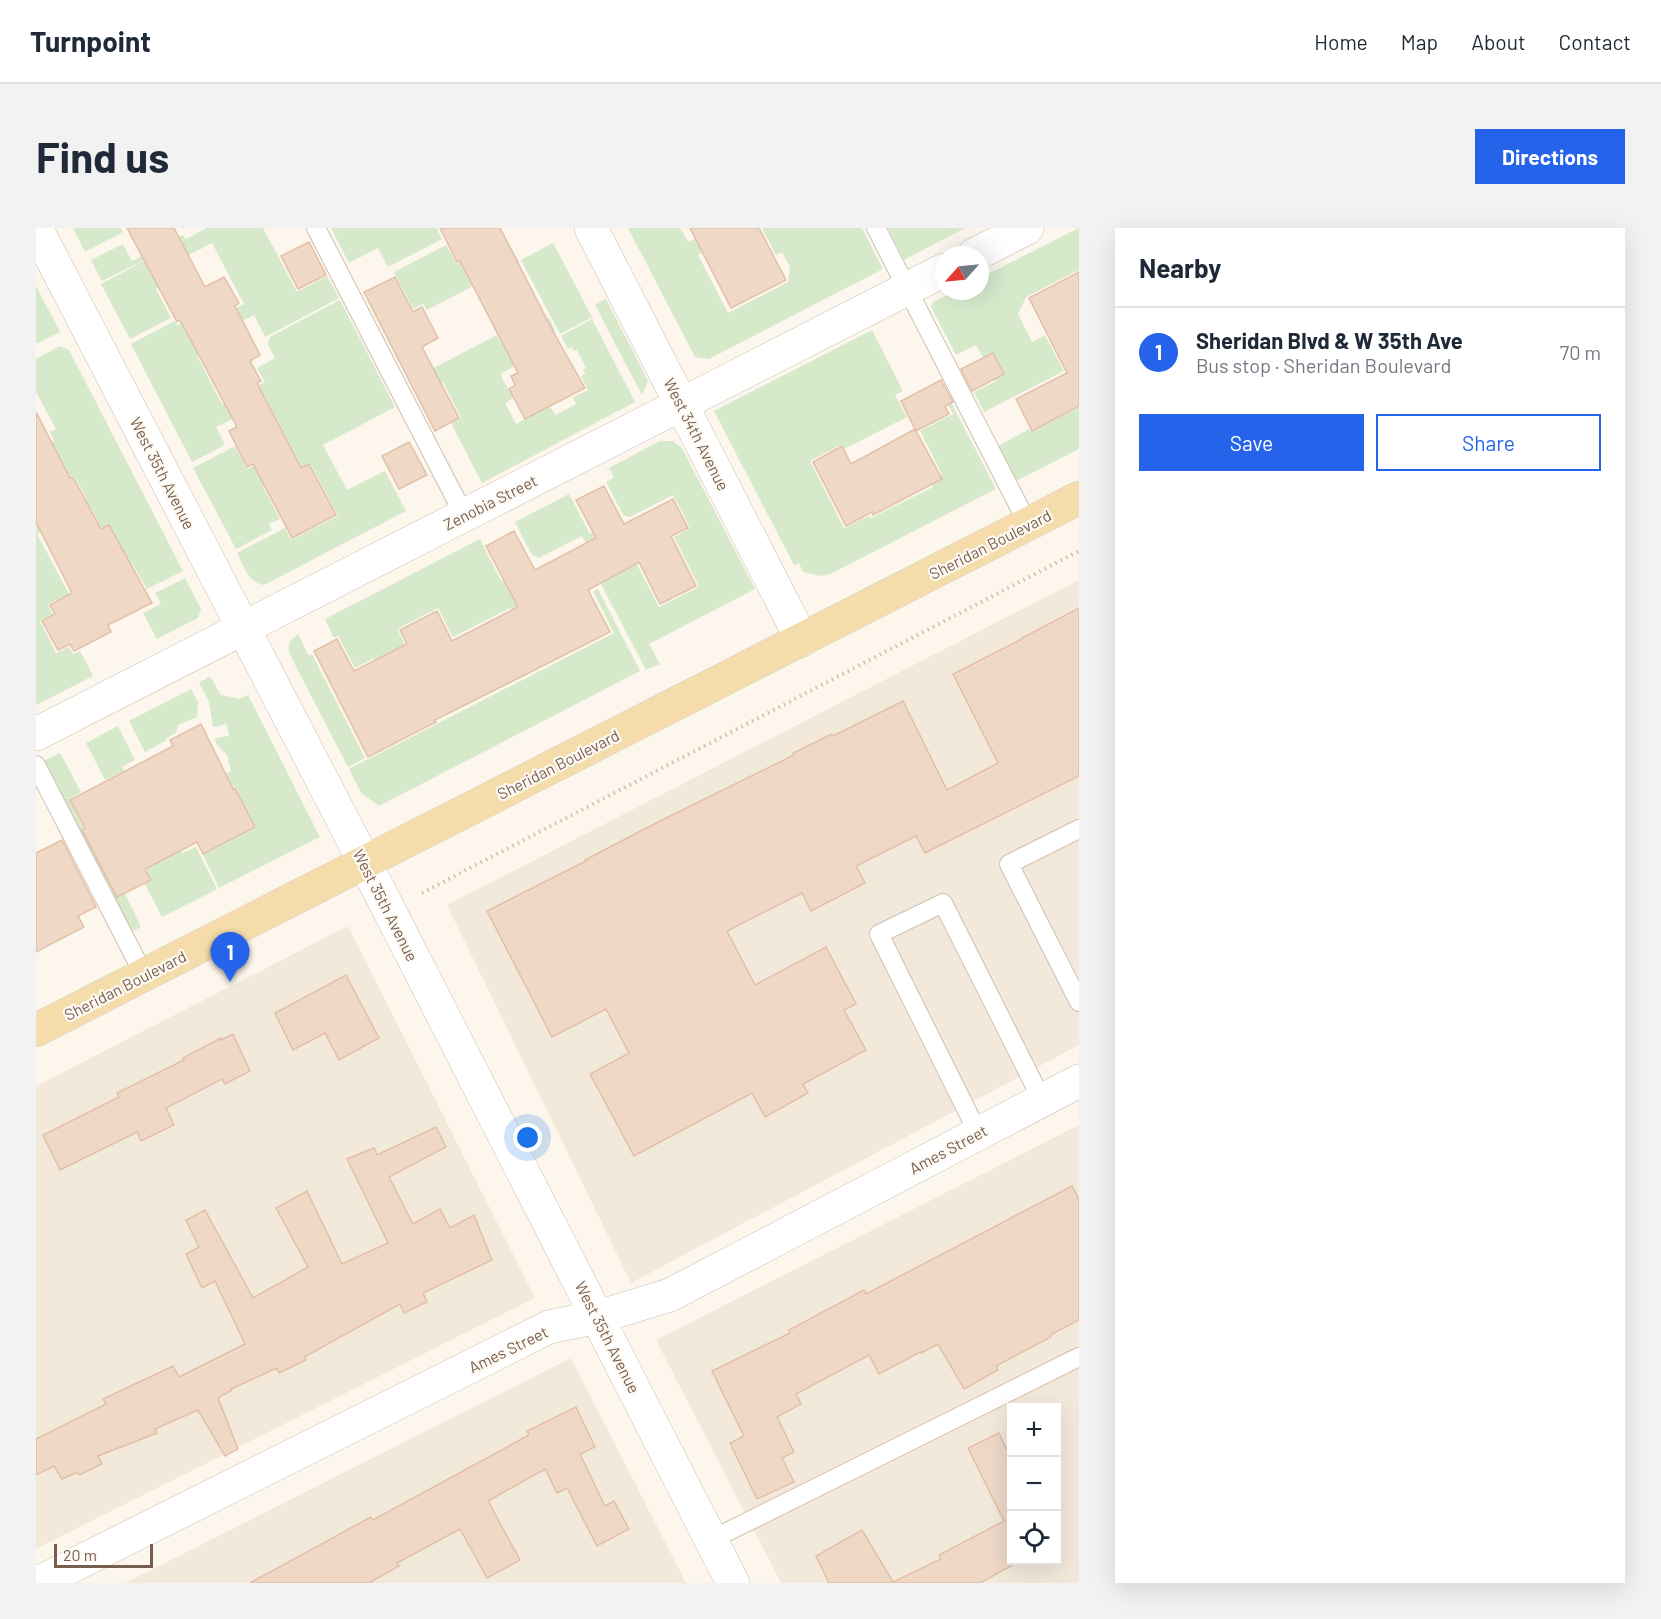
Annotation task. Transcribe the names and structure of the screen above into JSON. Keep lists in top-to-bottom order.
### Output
{
  "streets": {
    "main road": ["Sheridan Boulevard"],
    "street": [
      "West 34th Avenue",
      "West 35th Avenue",
      "Zenobia Street",
      "Ames Street"
    ]
  },
  "crossings": [
    ["West 34th Avenue", "Zenobia Street"],
    ["West 34th Avenue", "Sheridan Boulevard"],
    ["West 35th Avenue", "Zenobia Street"],
    ["West 35th Avenue", "Sheridan Boulevard"],
    ["West 35th Avenue", "Ames Street"]
  ],
  "scale_bar": "20 m",
  "north": "bottom left",
  "page": {
    "header": "Turnpoint",
    "nav": [
      "Home",
      "Map",
      "About",
      "Contact"
    ],
    "buttons": [
      "Directions",
      ["Save", "Share"]
    ],
    "title": "Find us",
    "heading": "Nearby",
    "list": [
      {
        "mark": "1",
        "name": "Sheridan Blvd & W 35th Ave",
        "note": "Bus stop · Sheridan Boulevard",
        "value": "70 m"
      }
    ],
    "pins": "1",
    "map_buttons": ["+", "−"],
    "scale": "20 m"
  }
}
